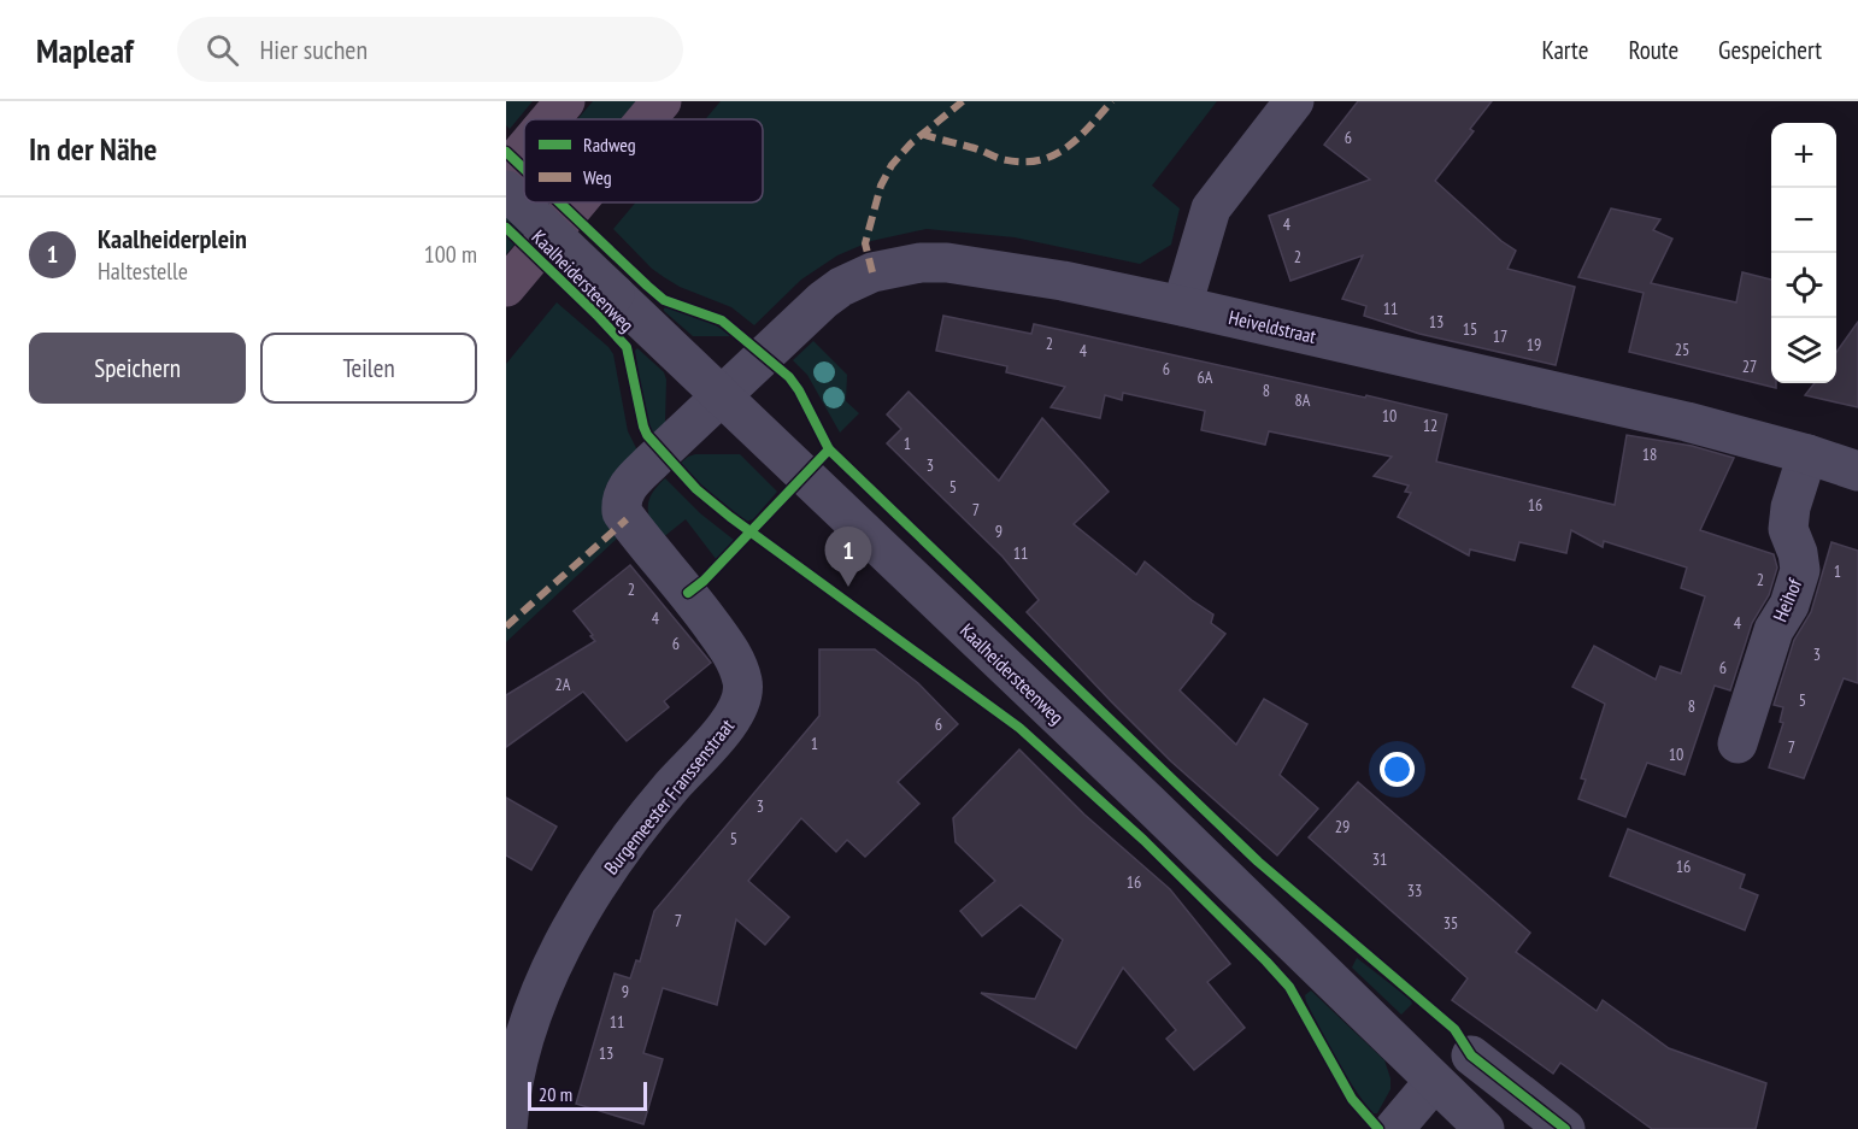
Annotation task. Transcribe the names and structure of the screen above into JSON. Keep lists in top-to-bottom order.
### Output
{
  "streets": {
    "street": [
      "Kaalheidersteenweg",
      "Heiveldstraat",
      "Heihof",
      "Burgemeester Franssenstraat"
    ]
  },
  "crossings": [
    ["Kaalheidersteenweg", "Heiveldstraat"],
    ["Kaalheidersteenweg", "Burgemeester Franssenstraat"],
    ["Heiveldstraat", "Heihof"],
    ["Heiveldstraat", "Burgemeester Franssenstraat"]
  ],
  "house_numbers": [
    "6",
    "4",
    "2",
    "11",
    "13",
    "15",
    "17",
    "2",
    "19",
    "25",
    "4",
    "27",
    "6",
    "6A",
    "8",
    "8A",
    "10",
    "12",
    "1",
    "18",
    "3",
    "5",
    "16",
    "7",
    "9",
    "11",
    "1",
    "2",
    "2",
    "4",
    "4",
    "6",
    "3",
    "6",
    "2A",
    "5",
    "8",
    "6",
    "1",
    "7",
    "10",
    "3",
    "29",
    "5",
    "31",
    "16",
    "16",
    "33",
    "7",
    "35",
    "9",
    "11",
    "13"
  ],
  "legend": ["Radweg", "Weg"],
  "scale_bar": "20 m",
  "page": {
    "header": "Mapleaf",
    "search": "Hier suchen",
    "nav": ["Karte", "Route", "Gespeichert"],
    "heading": "In der Nähe",
    "map_buttons": ["+", "−"],
    "list": [
      {
        "mark": "1",
        "name": "Kaalheiderplein",
        "note": "Haltestelle",
        "value": "100 m"
      }
    ],
    "buttons": ["Speichern", "Teilen"],
    "pins": "1",
    "scale": "20 m"
  }
}
